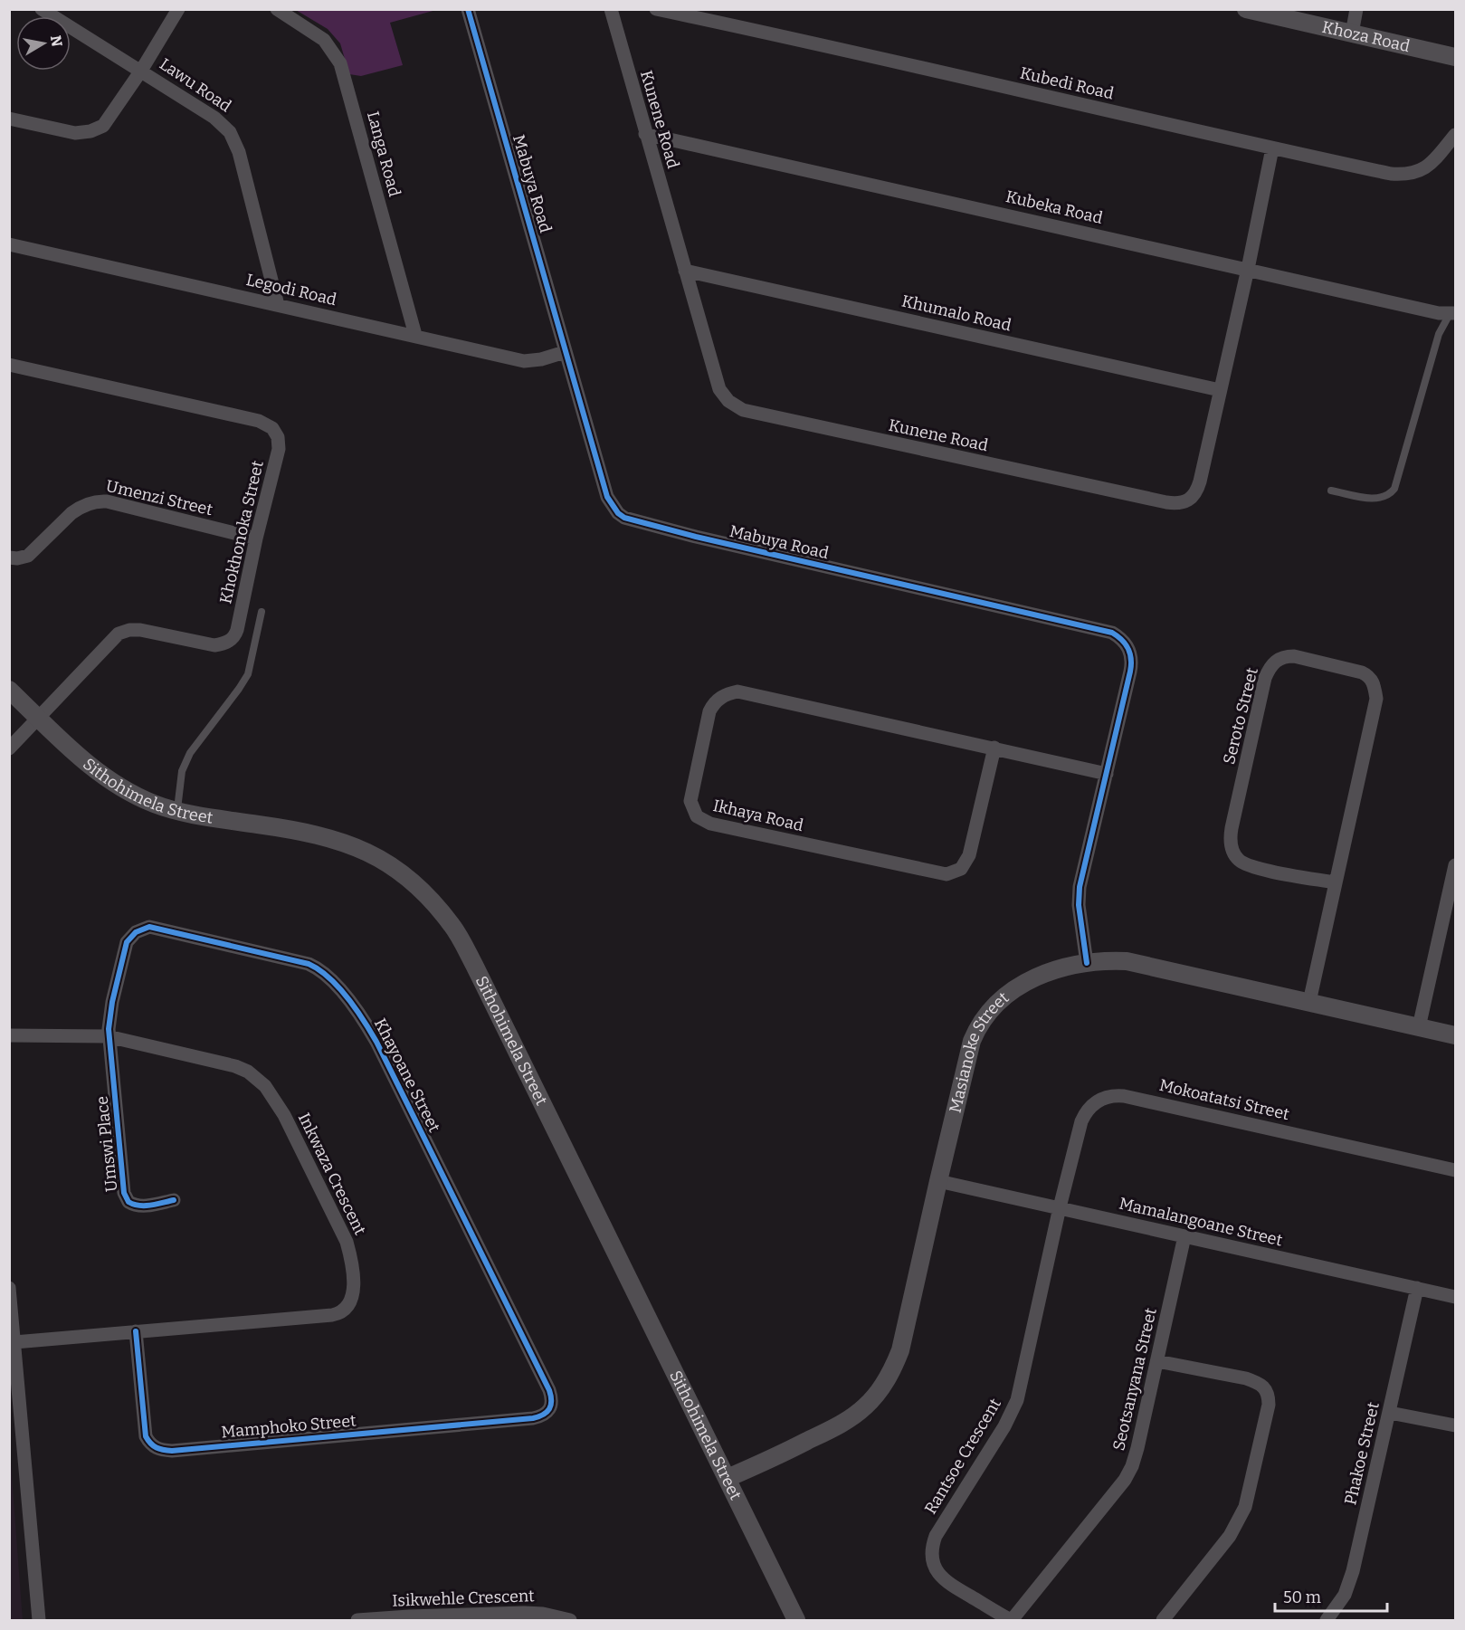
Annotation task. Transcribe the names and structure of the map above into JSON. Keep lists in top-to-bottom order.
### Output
{
  "streets": {
    "street": [
      "Khoza Road",
      "Kubedi Road",
      "Lawu Road",
      "Kunene Road",
      "Langa Road",
      "Mabuya Road",
      "Kubeka Road",
      "Legodi Road",
      "Khumalo Road",
      "Umenzi Street",
      "Khokhonoka Street",
      "Seroto Street",
      "Sithohimela Street",
      "Ikhaya Road",
      "Masianoke Street",
      "Khayoane Street",
      "Mokoatatsi Street",
      "Umswi Place",
      "Inkwaza Crescent",
      "Mamalangoane Street",
      "Seotsanyana Street",
      "Mamphoko Street",
      "Phakoe Street",
      "Rantsoe Crescent",
      "Isikwehle Crescent"
    ]
  },
  "crossings": [
    ["Kubedi Road", "Kunene Road"],
    ["Lawu Road", "Legodi Road"],
    ["Kunene Road", "Kubeka Road"],
    ["Kunene Road", "Khumalo Road"],
    ["Langa Road", "Legodi Road"],
    ["Mabuya Road", "Legodi Road"],
    ["Mabuya Road", "Ikhaya Road"],
    ["Mabuya Road", "Masianoke Street"],
    ["Umenzi Street", "Khokhonoka Street"],
    ["Khokhonoka Street", "Sithohimela Street"],
    ["Seroto Street", "Masianoke Street"],
    ["Sithohimela Street", "Masianoke Street"],
    ["Masianoke Street", "Mamalangoane Street"],
    ["Khayoane Street", "Umswi Place"],
    ["Khayoane Street", "Inkwaza Crescent"],
    ["Khayoane Street", "Mamphoko Street"],
    ["Mokoatatsi Street", "Mamalangoane Street"],
    ["Mokoatatsi Street", "Rantsoe Crescent"],
    ["Umswi Place", "Inkwaza Crescent"],
    ["Inkwaza Crescent", "Mamphoko Street"],
    ["Mamalangoane Street", "Seotsanyana Street"],
    ["Mamalangoane Street", "Phakoe Street"],
    ["Mamalangoane Street", "Rantsoe Crescent"],
    ["Seotsanyana Street", "Rantsoe Crescent"]
  ],
  "scale_bar": "50 m",
  "north": "right"
}
